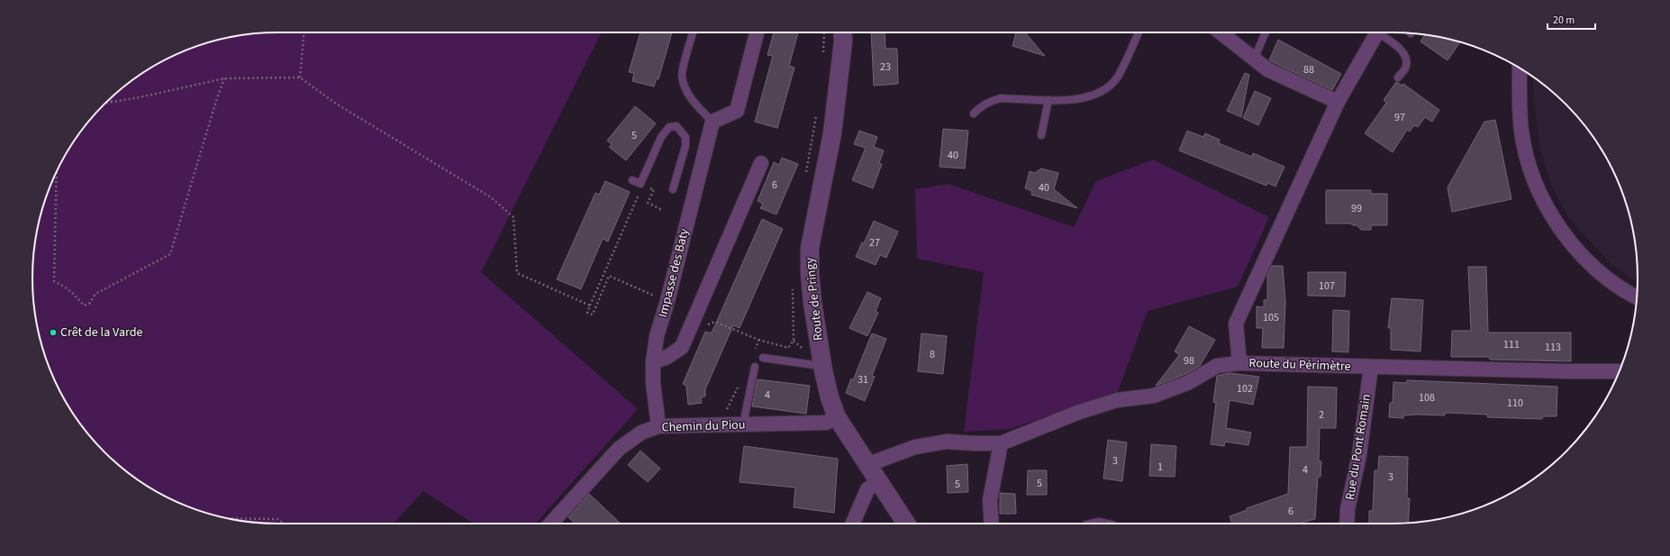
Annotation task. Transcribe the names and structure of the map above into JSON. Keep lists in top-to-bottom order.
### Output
{
  "streets": {
    "street": [
      "Impasse des Baty",
      "Route de Pringy",
      "Route du Périmètre",
      "Chemin du Piou",
      "Rue du Pont Romain"
    ]
  },
  "crossings": [
    ["Impasse des Baty", "Chemin du Piou"],
    ["Route de Pringy", "Chemin du Piou"],
    ["Route du Périmètre", "Rue du Pont Romain"]
  ],
  "places": ["Crêt de la Varde"],
  "house_numbers": [
    "23",
    "88",
    "97",
    "5",
    "40",
    "6",
    "40",
    "99",
    "27",
    "107",
    "105",
    "111",
    "113",
    "8",
    "98",
    "31",
    "102",
    "4",
    "108",
    "110",
    "2",
    "3",
    "1",
    "4",
    "3",
    "5",
    "5",
    "6"
  ],
  "scale_bar": "20 m"
}
